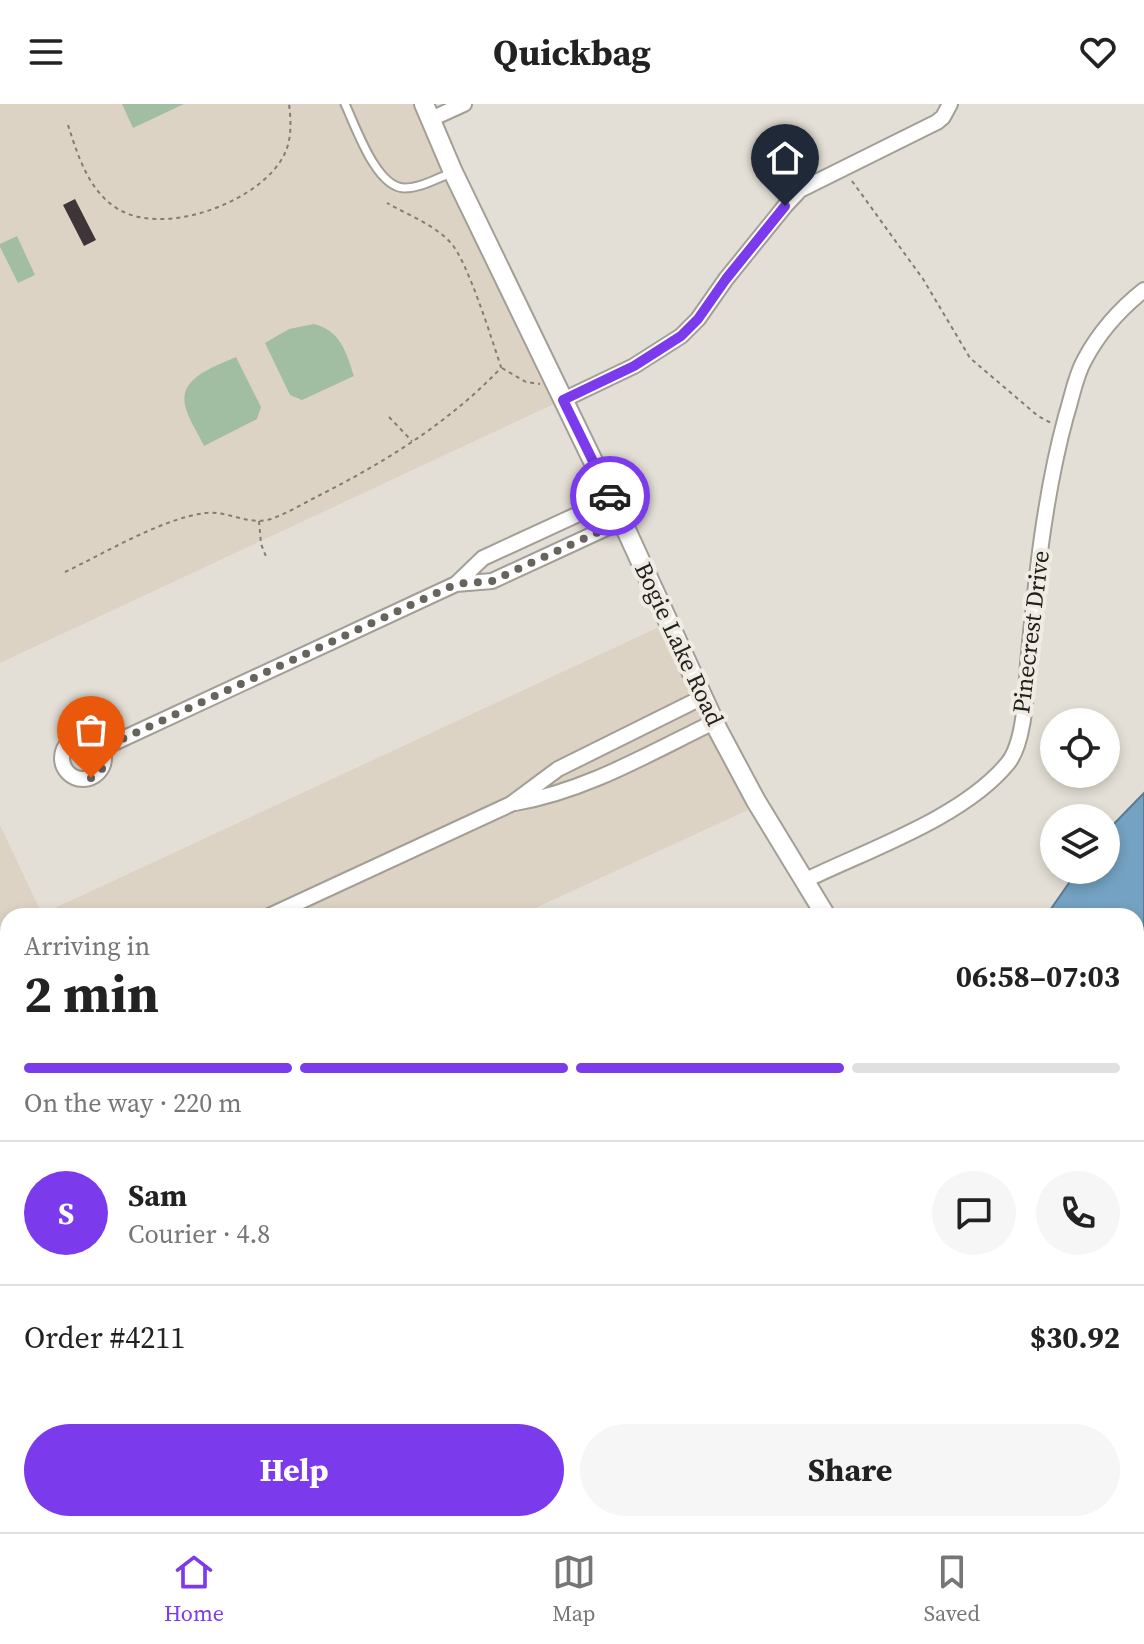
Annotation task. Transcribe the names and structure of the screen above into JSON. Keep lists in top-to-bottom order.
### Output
{
  "streets": {
    "main road": ["Bogie Lake Road"],
    "street": ["Pinecrest Drive"]
  },
  "crossings": [
    ["Pinecrest Drive", "Bogie Lake Road"]
  ],
  "page": {
    "header": "Quickbag",
    "heading": ["2 min", "Arriving in", "06:58–07:03"],
    "panel": [
      "Sam",
      "Courier · 4.8",
      "Order #4211",
      "$30.92"
    ],
    "bar": "On the way · 220 m",
    "round": "S",
    "buttons": ["Help", "Share"],
    "tabs": ["Home", "Map", "Saved"]
  }
}
